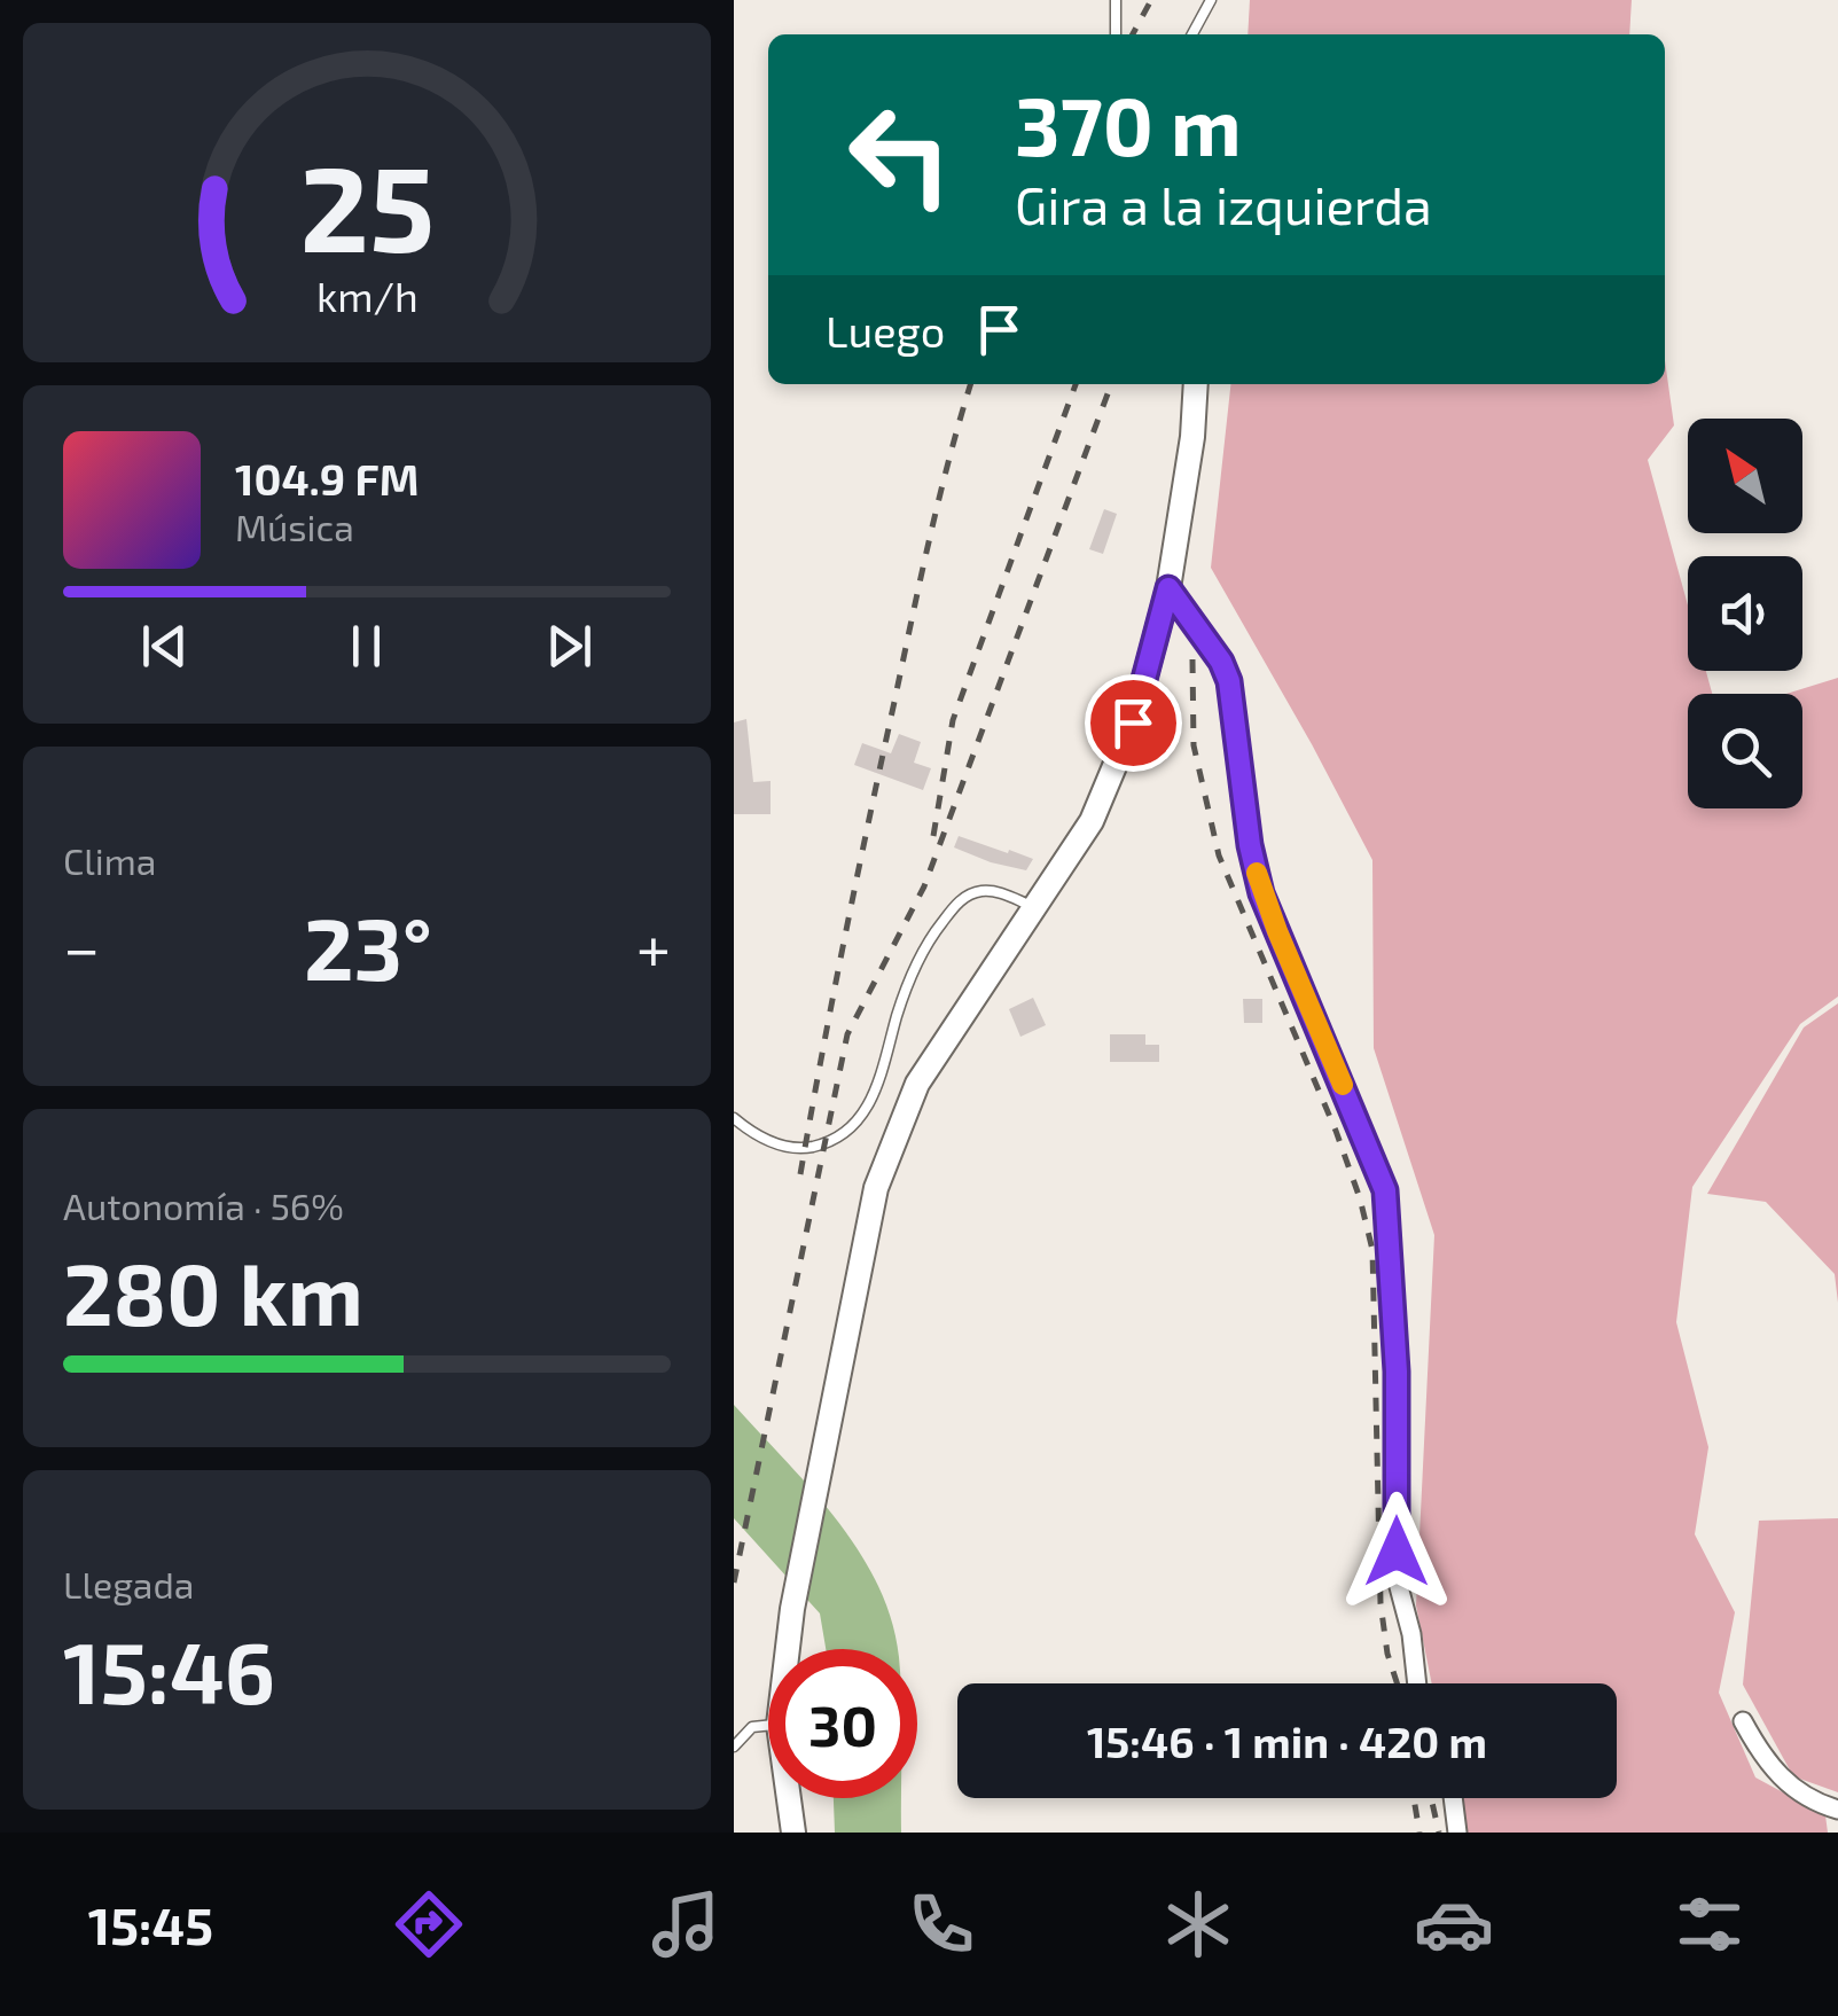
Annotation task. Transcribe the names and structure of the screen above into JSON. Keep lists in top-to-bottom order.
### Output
{
  "north": "top left",
  "page": {
    "turn": ["370 m", "Gira a la izquierda"],
    "then": "Luego",
    "song": ["104.9 FM", "Música"],
    "tile": [
      "Clima",
      ["Autonomía · 56%", "280 km"],
      ["Llegada", "15:46"]
    ],
    "heat": ["−", "23°", "+"],
    "limit": "30",
    "trip": "15:46 · 1 min · 420 m",
    "tabs": "15:45",
    "gauge": ["25", "km/h"]
  }
}
